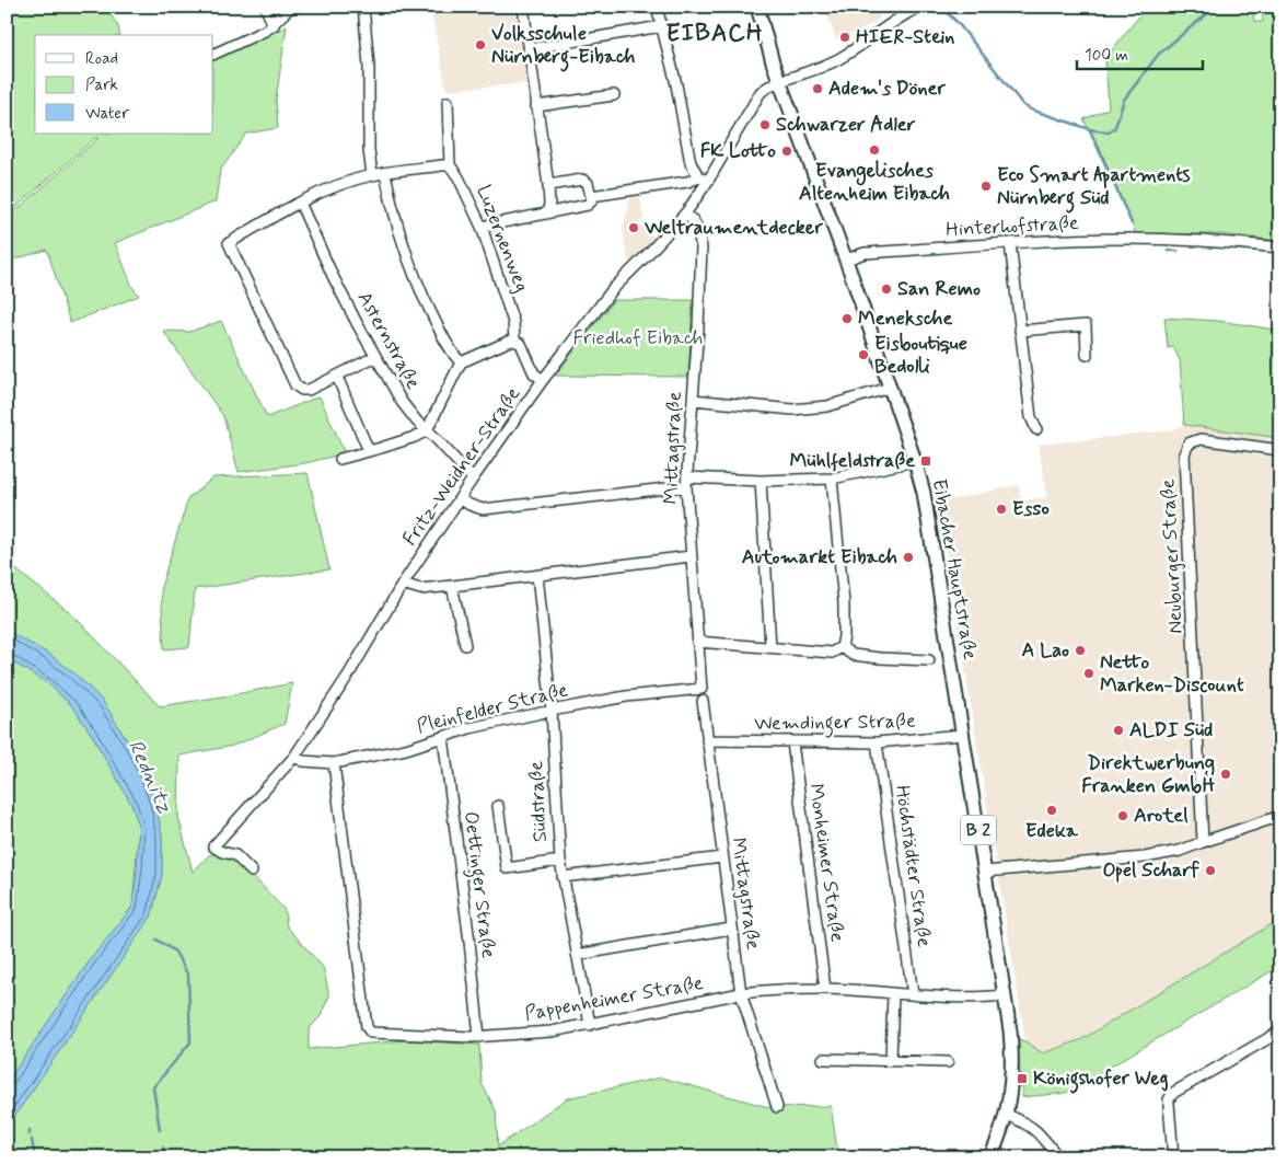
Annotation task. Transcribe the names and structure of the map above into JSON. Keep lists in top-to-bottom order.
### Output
{
  "streets": {
    "main road": ["Eibacher Hauptstraße", "B 2"],
    "street": [
      "Hinterhofstraße",
      "Luzernenweg",
      "Asternstraße",
      "Mittagstraße",
      "Fritz-Weidner-Straße",
      "Neuburger Straße",
      "Pleinfelder Straße",
      "Wemdinger Straße",
      "Südstraße",
      "Monheimer Straße",
      "Höchstädter Straße",
      "Oettinger Straße",
      "Pappenheimer Straße"
    ]
  },
  "crossings": [
    ["Hinterhofstraße", "Eibacher Hauptstraße"],
    ["Luzernenweg", "Fritz-Weidner-Straße"],
    ["Asternstraße", "Fritz-Weidner-Straße"],
    ["Mittagstraße", "Fritz-Weidner-Straße"],
    ["Mittagstraße", "Pleinfelder Straße"],
    ["Mittagstraße", "Wemdinger Straße"],
    ["Mittagstraße", "Pappenheimer Straße"],
    ["Fritz-Weidner-Straße", "Eibacher Hauptstraße"],
    ["Fritz-Weidner-Straße", "Pleinfelder Straße"],
    ["Eibacher Hauptstraße", "Wemdinger Straße"],
    ["Eibacher Hauptstraße", "Pappenheimer Straße"],
    ["Pleinfelder Straße", "Südstraße"],
    ["Pleinfelder Straße", "Oettinger Straße"],
    ["Pleinfelder Straße", "Pappenheimer Straße"],
    ["Wemdinger Straße", "Monheimer Straße"],
    ["Wemdinger Straße", "Höchstädter Straße"],
    ["Südstraße", "Pappenheimer Straße"],
    ["Monheimer Straße", "Pappenheimer Straße"],
    ["Höchstädter Straße", "Pappenheimer Straße"],
    ["Oettinger Straße", "Pappenheimer Straße"]
  ],
  "districts": ["EIBACH"],
  "water": ["Rednitz"],
  "parks": ["Friedhof Eibach"],
  "places": {
    "other": [
      "HIER-Stein",
      "Volksschule Nürnberg-Eibach",
      "Adem's Döner",
      "Schwarzer Adler",
      "Evangelisches Altenheim Eibach",
      "FK Lotto",
      "Eco Smart Apartments Nürnberg Süd",
      "Weltraumentdecker",
      "San Remo",
      "Meneksche",
      "Eisboutique Bedolli",
      "Esso",
      "Automarkt Eibach",
      "A Lao",
      "Netto Marken-Discount",
      "ALDI Süd",
      "Direktwerbung Franken GmbH",
      "Edeka",
      "Arotel",
      "Opel Scharf"
    ],
    "transit": ["Mühlfeldstraße", "Königshofer Weg"]
  },
  "legend": ["Road", "Park", "Water"],
  "scale_bar": "100 m"
}
